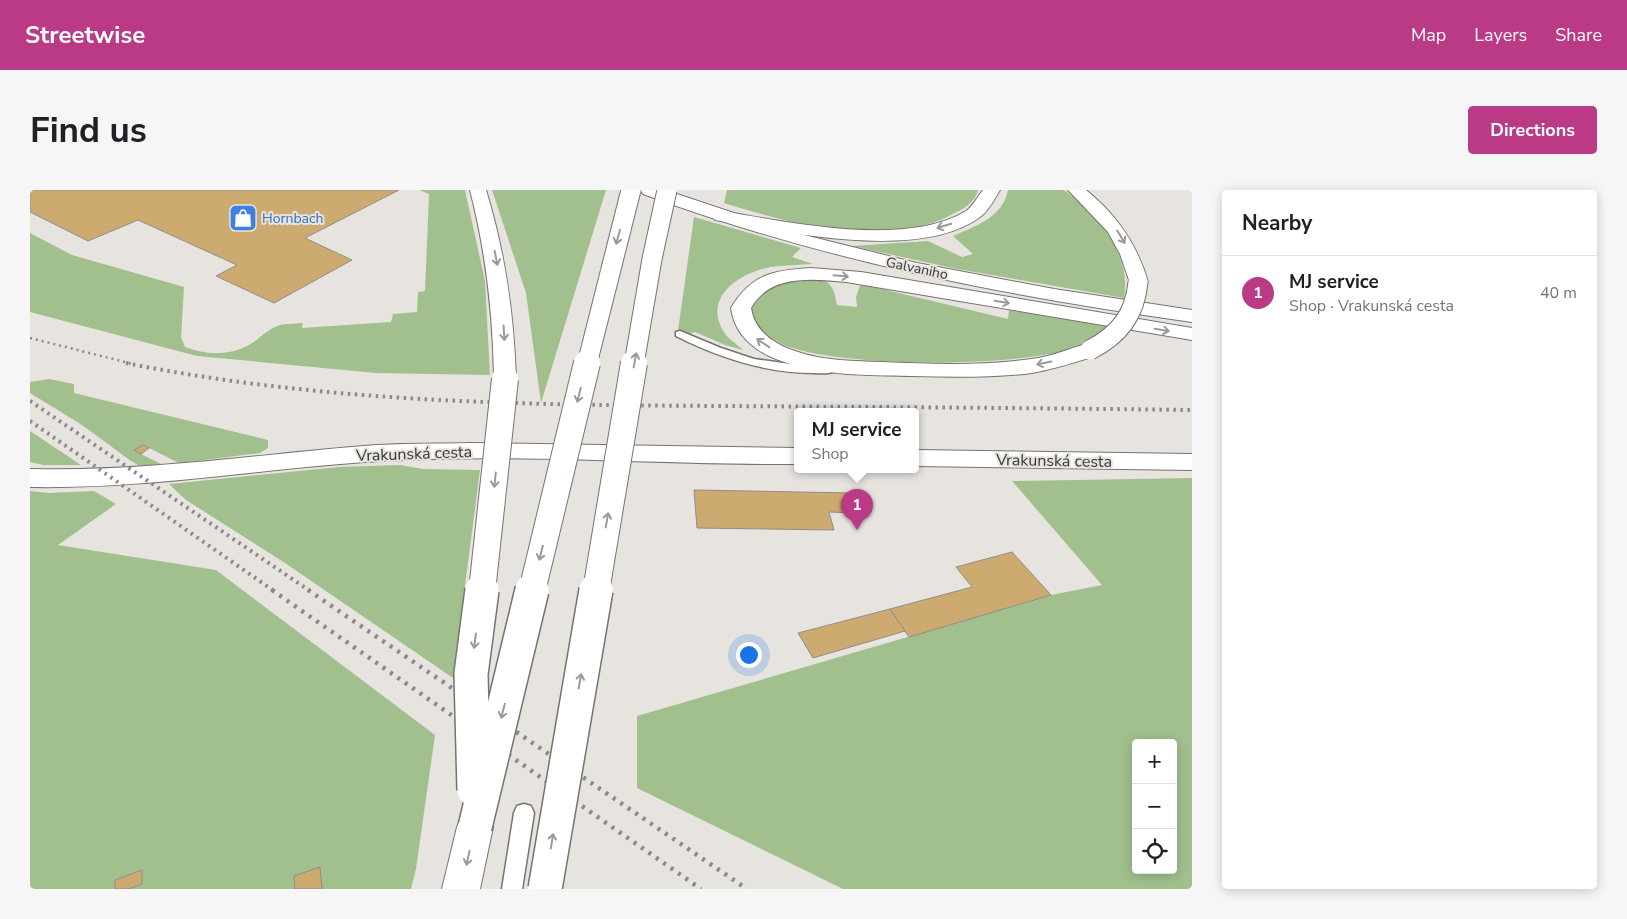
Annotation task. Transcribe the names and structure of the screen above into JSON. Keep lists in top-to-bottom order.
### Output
{
  "streets": {
    "main road": ["Galvaniho", "Vrakunská cesta"]
  },
  "places": {
    "shop": ["Hornbach"]
  },
  "page": {
    "header": "Streetwise",
    "nav": ["Map", "Layers", "Share"],
    "buttons": "Directions",
    "title": "Find us",
    "heading": "Nearby",
    "list": [
      {
        "mark": "1",
        "name": "MJ service",
        "note": "Shop · Vrakunská cesta",
        "value": "40 m"
      }
    ],
    "popup": ["MJ service", "Shop"],
    "pins": "1",
    "map_buttons": ["+", "−"]
  }
}
